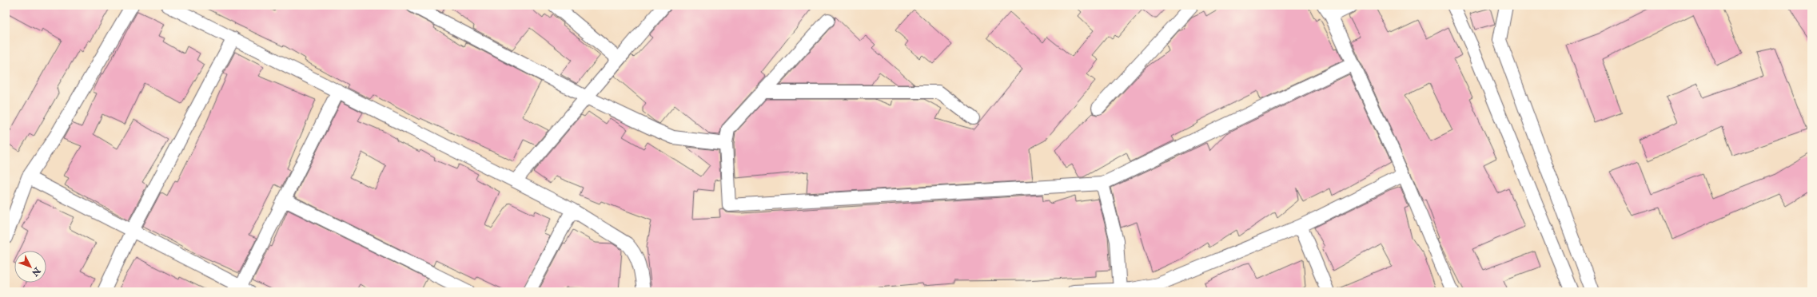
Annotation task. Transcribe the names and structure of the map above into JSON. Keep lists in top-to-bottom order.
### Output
{
  "north": "bottom right"
}
